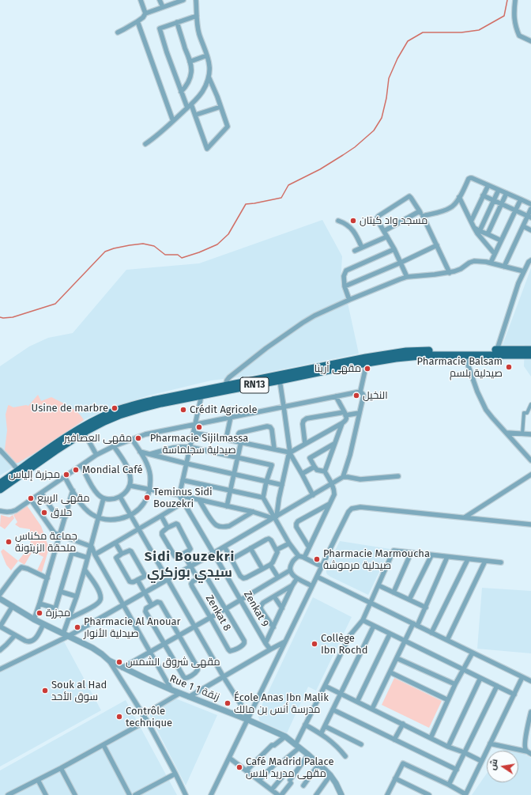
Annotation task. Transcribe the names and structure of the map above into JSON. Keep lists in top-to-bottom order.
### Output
{
  "streets": {
    "main road": ["RN13"],
    "street": ["Zenkat 9", "Zenkat 8", "Rue 1 زنقة 1"]
  },
  "districts": ["Sidi Bouzekri سيدي بوزكري"],
  "places": [
    "مسجد واد كيتان",
    "Pharmacie Balsam صيدلية بلسم",
    "مقهى أرينا",
    "النخيل",
    "Usine de marbre",
    "Crédit Agricole",
    "Pharmacie Sijilmassa صيدلية سجلماسة",
    "مقهى العصافير",
    "Mondial Café",
    "مجزرة إلياس",
    "Teminus Sidi Bouzekri",
    "مقهى الربيع",
    "حلاق",
    "جماعة مكناس ملحقة الزيتونة",
    "Pharmacie Marmoucha صيدلية مرموشة",
    "مجزرة",
    "Pharmacie Al Anouar صيدلية الأنوار",
    "Collège Ibn Rochd",
    "مقهى شروق الشمس",
    "Souk al Had سوق الأحد",
    "École Anas Ibn Malik مدرسة أنس بن مالك",
    "Contrôle technique",
    "Café Madrid Palace مقهى مدريد بلاس"
  ],
  "north": "left"
}
